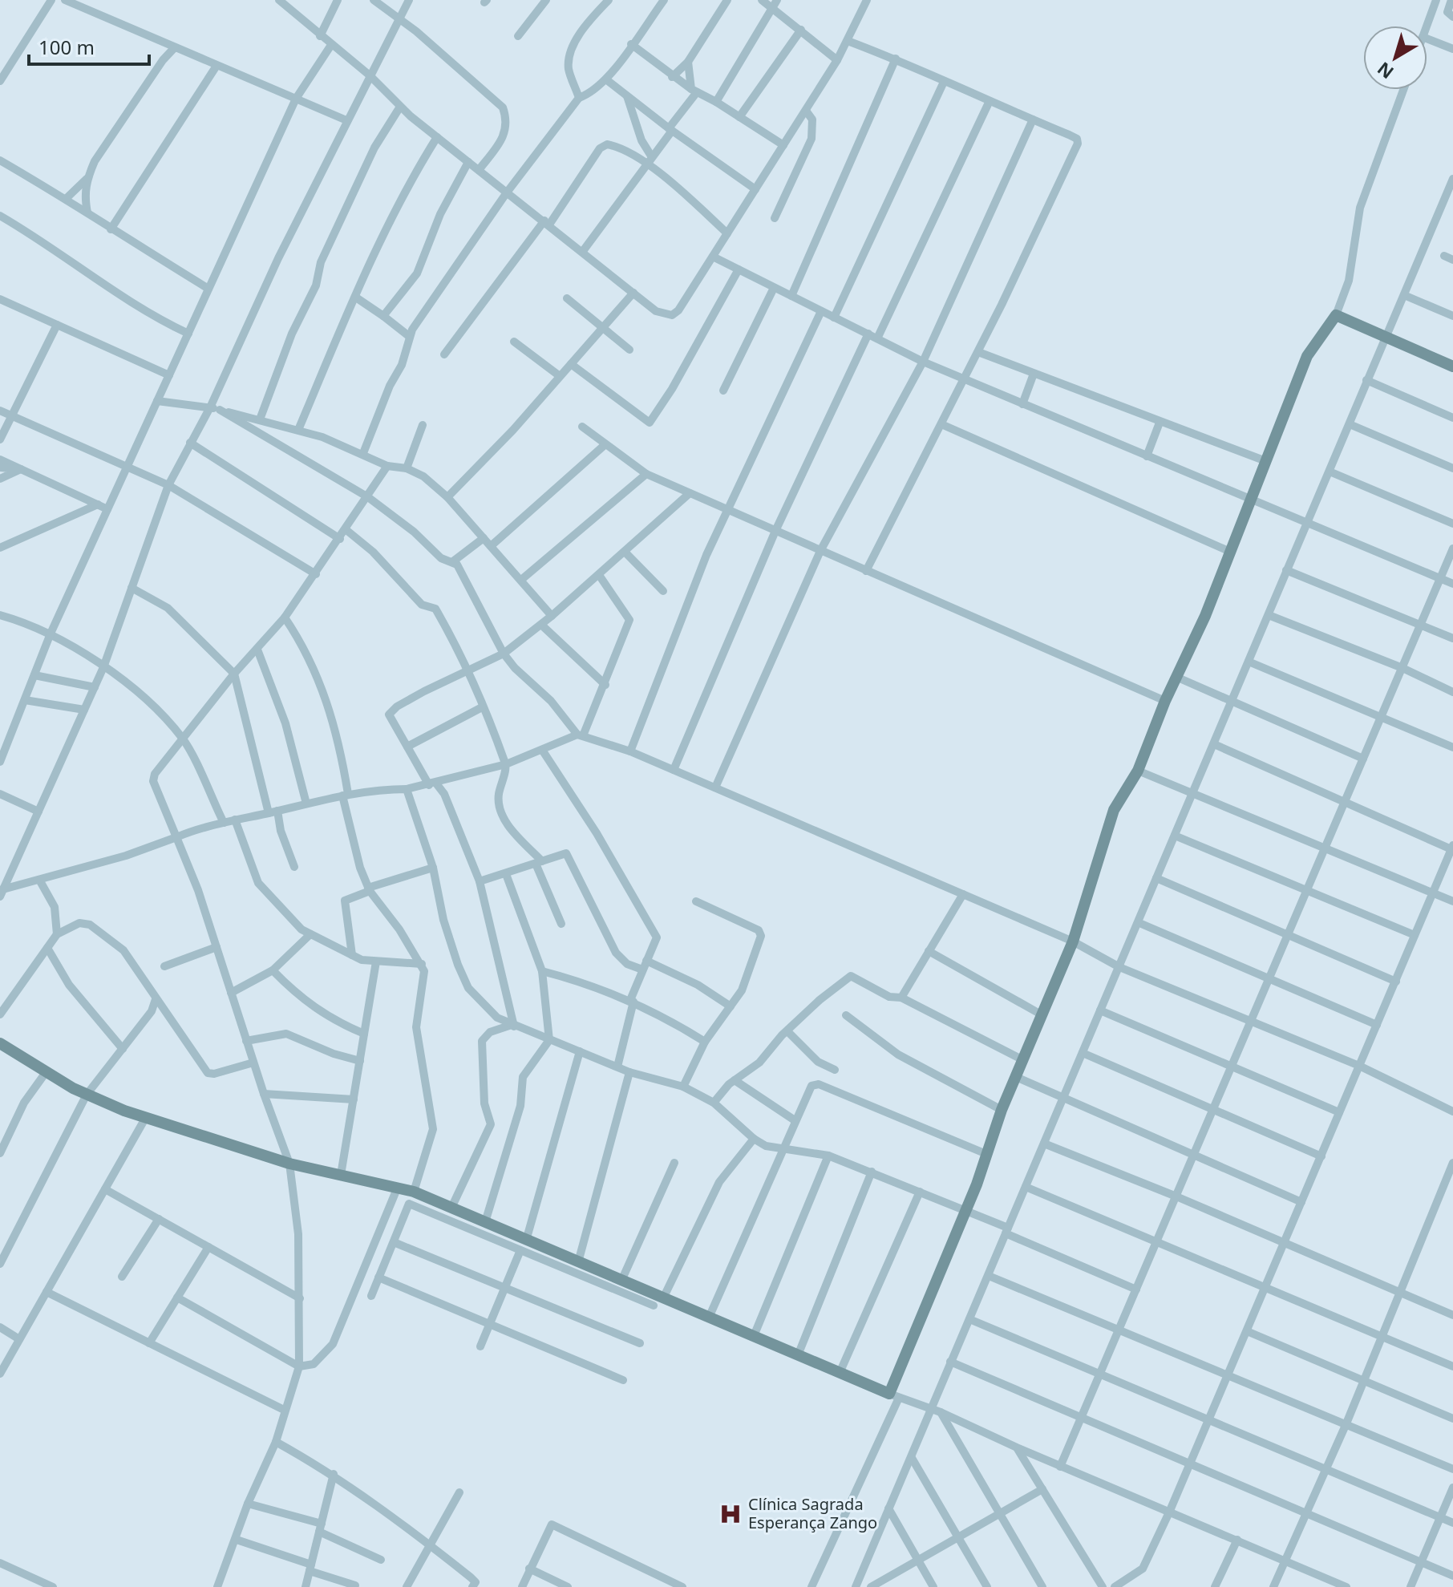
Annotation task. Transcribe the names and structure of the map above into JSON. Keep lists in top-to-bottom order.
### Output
{
  "places": {
    "hospital": ["Clínica Sagrada Esperança Zango"]
  },
  "scale_bar": "100 m",
  "north": "bottom left"
}
